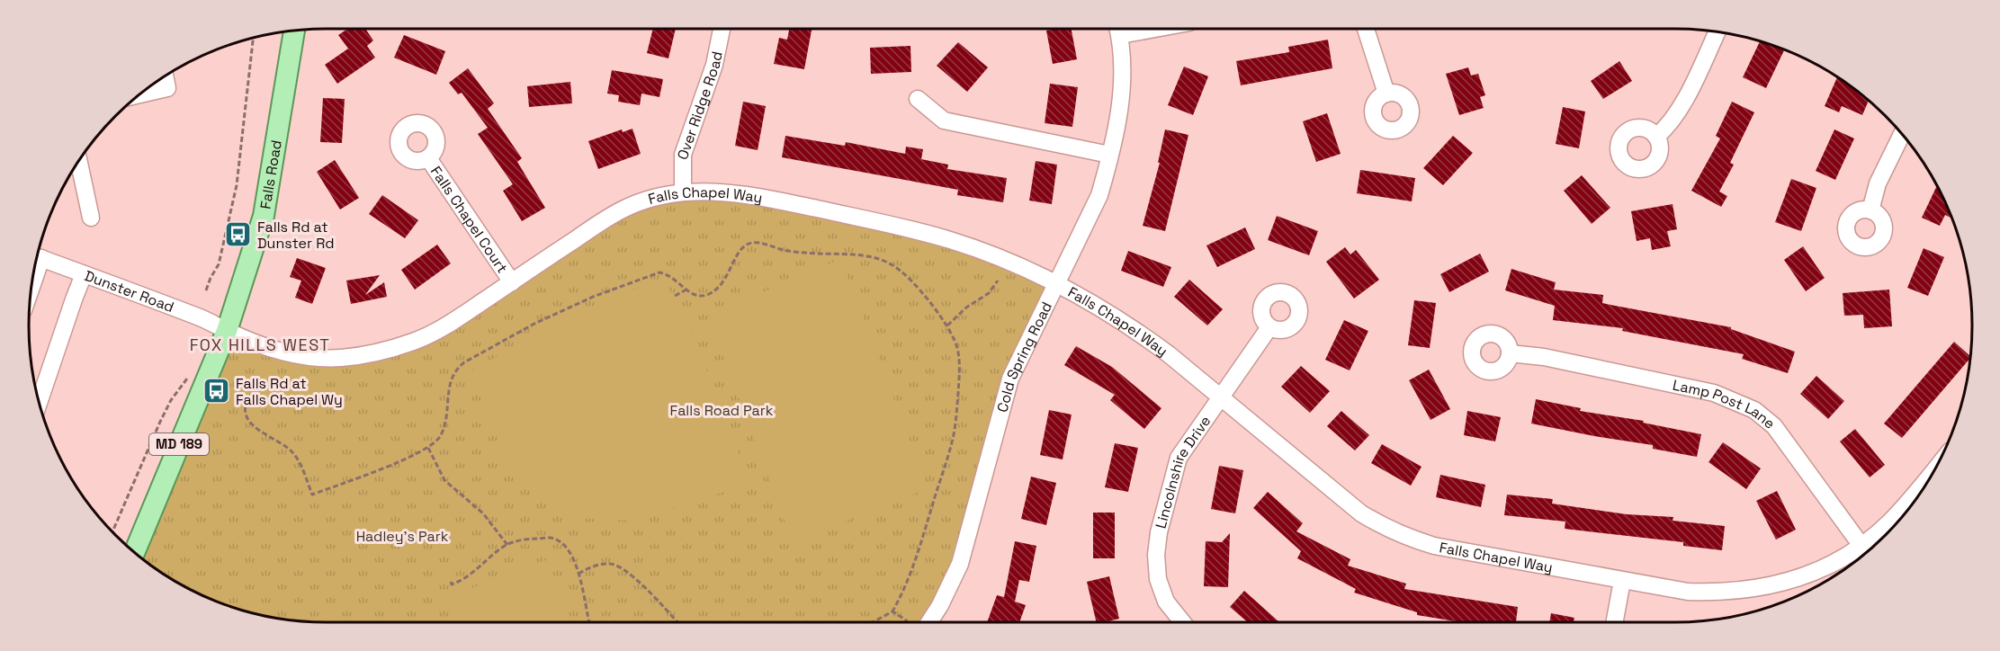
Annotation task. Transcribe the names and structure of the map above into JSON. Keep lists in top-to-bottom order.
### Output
{
  "streets": {
    "main road": ["Falls Road", "MD 189"],
    "street": [
      "Over Ridge Road",
      "Falls Chapel Way",
      "Falls Chapel Court",
      "Dunster Road",
      "Cold Spring Road",
      "Lamp Post Lane",
      "Lincolnshire Drive"
    ]
  },
  "crossings": [
    ["Over Ridge Road", "Falls Chapel Way"],
    ["Falls Road", "Falls Chapel Way"],
    ["Falls Road", "Dunster Road"],
    ["Falls Chapel Way", "Falls Chapel Court"],
    ["Falls Chapel Way", "Dunster Road"],
    ["Falls Chapel Way", "Cold Spring Road"],
    ["Falls Chapel Way", "Lamp Post Lane"],
    ["Falls Chapel Way", "Lincolnshire Drive"]
  ],
  "districts": ["FOX HILLS WEST"],
  "parks": ["Falls Road Park", "Hadley's Park"],
  "places": {
    "bus stop": ["Falls Rd at Dunster Rd", "Falls Rd at Falls Chapel Wy"]
  }
}
